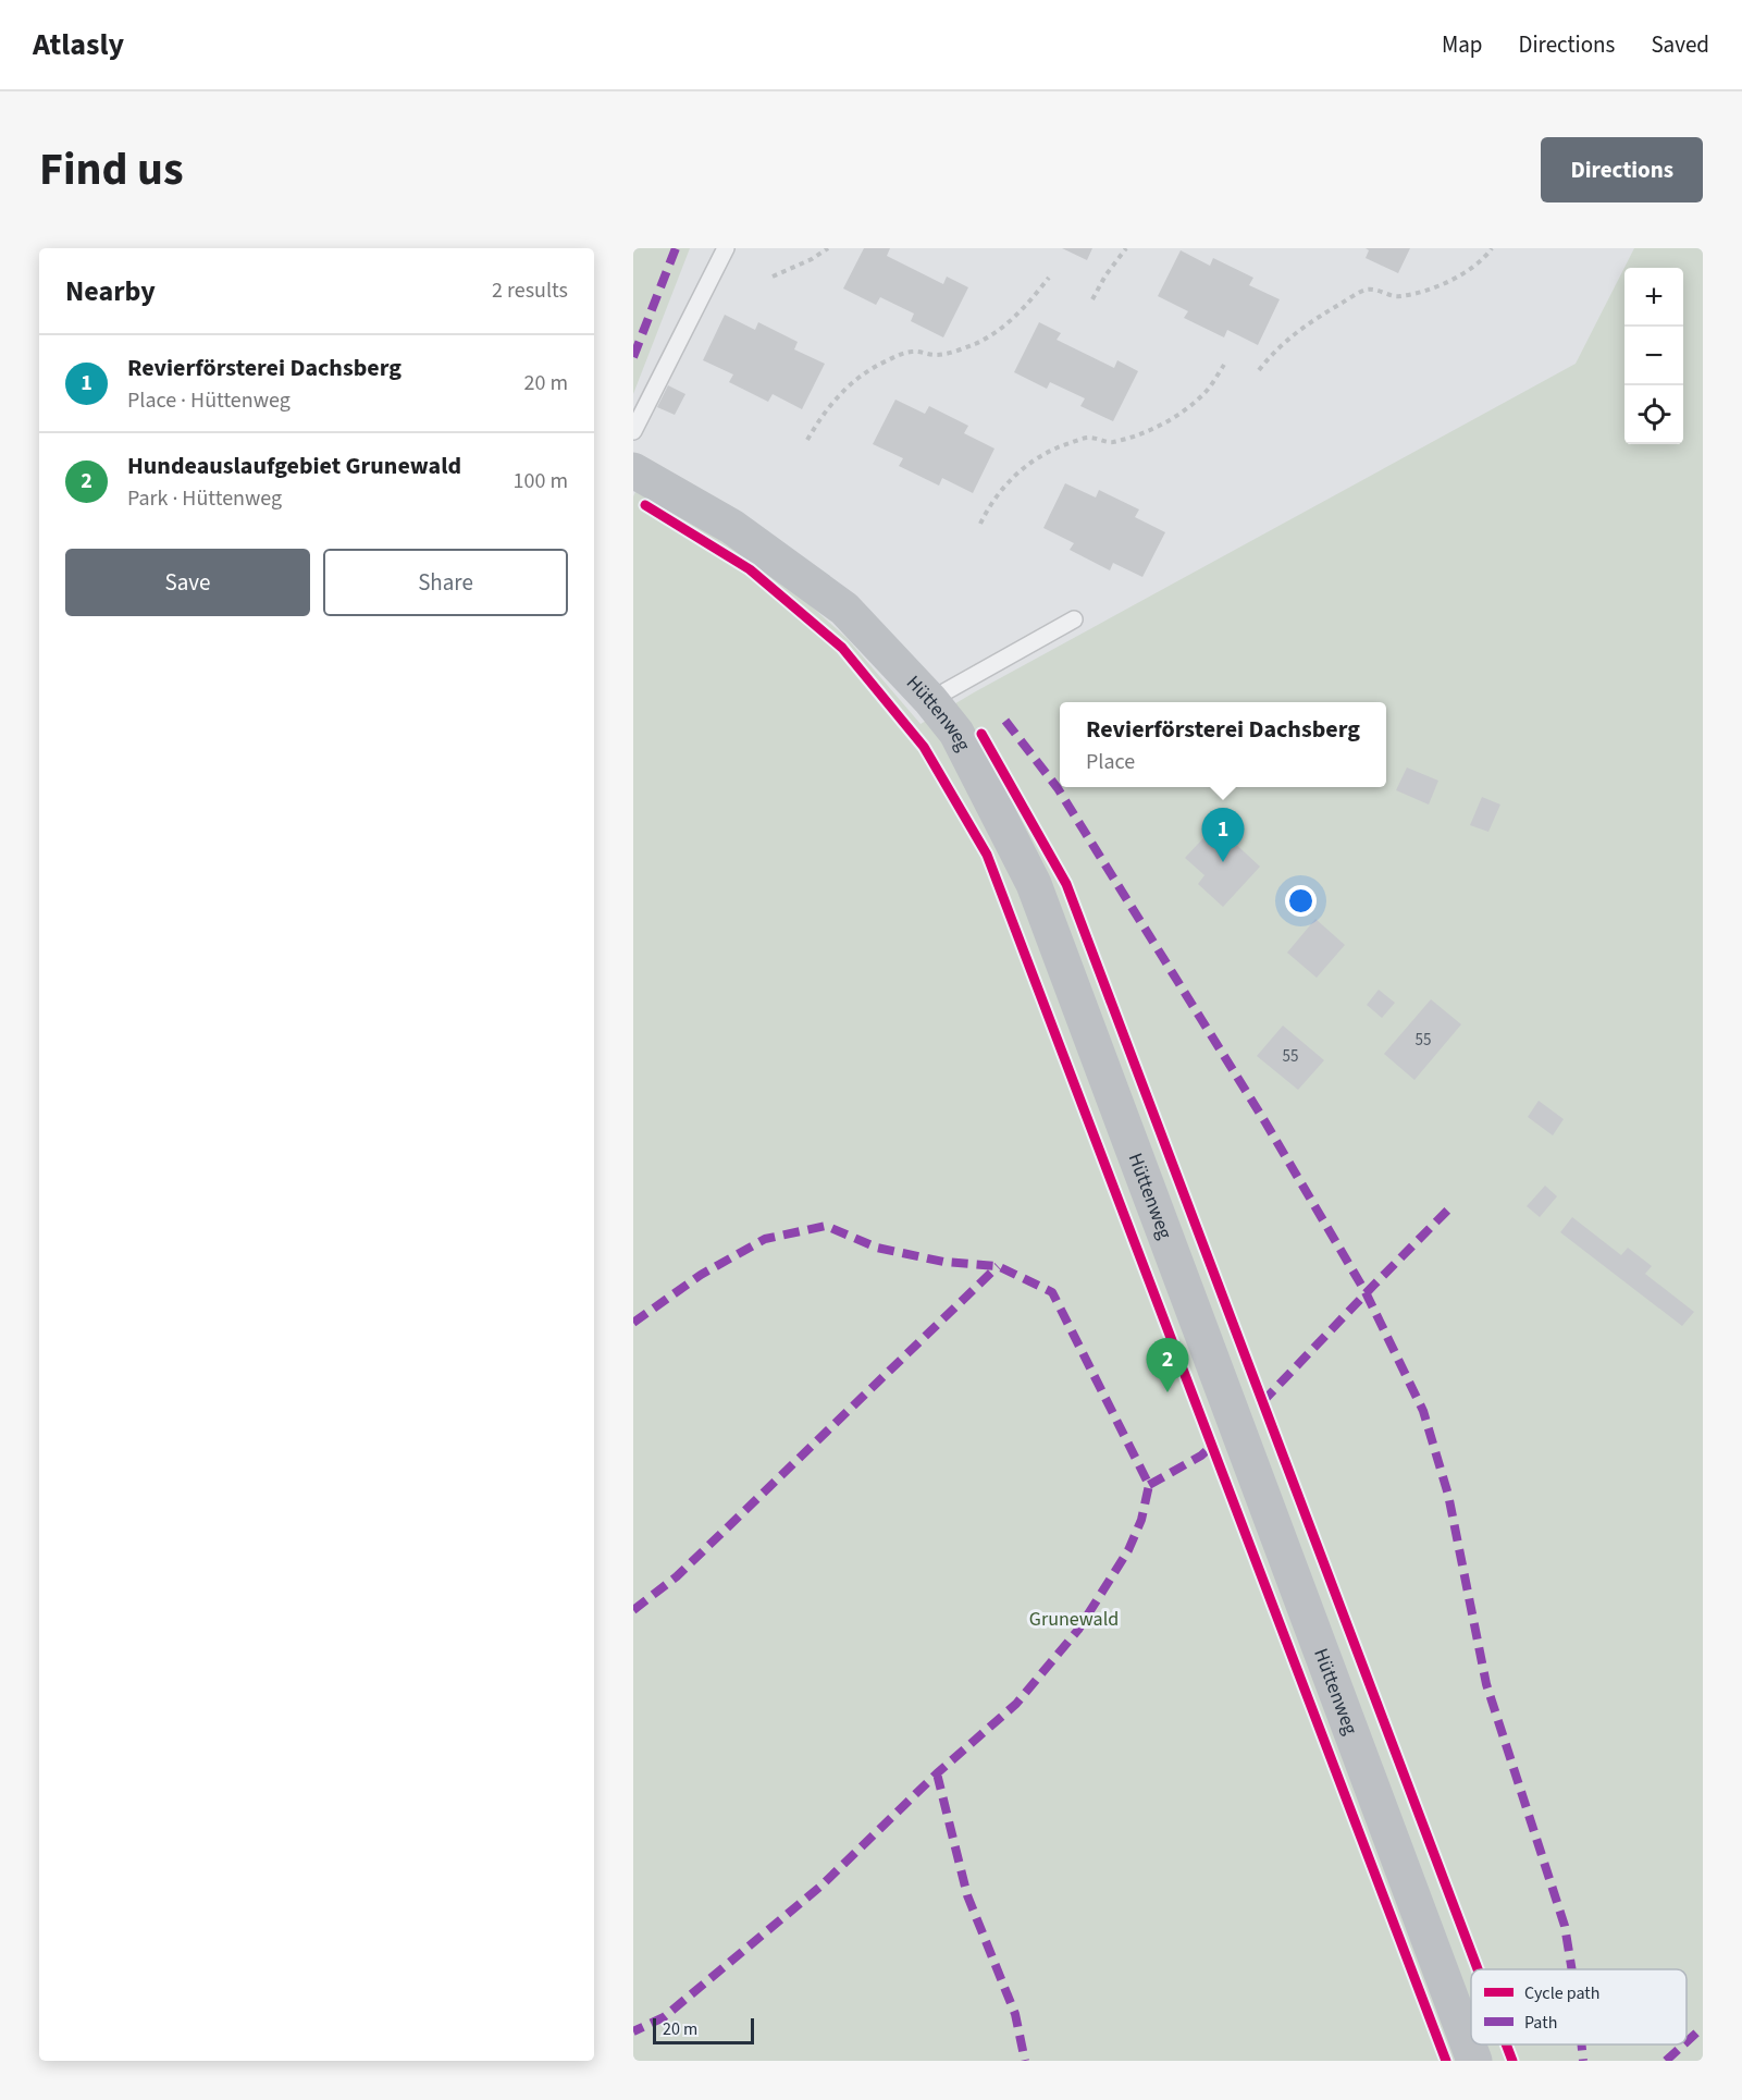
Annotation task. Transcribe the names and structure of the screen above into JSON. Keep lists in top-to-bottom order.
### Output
{
  "streets": {
    "main road": ["Hüttenweg"]
  },
  "parks": ["Grunewald"],
  "house_numbers": ["55", "55"],
  "legend": ["Cycle path", "Path"],
  "scale_bar": "20 m",
  "page": {
    "header": "Atlasly",
    "nav": ["Map", "Directions", "Saved"],
    "title": "Find us",
    "buttons": [
      "Directions",
      ["Save", "Share"]
    ],
    "heading": ["Nearby", "2 results"],
    "map_buttons": ["+", "−"],
    "list": [
      {
        "mark": "1",
        "name": "Revierförsterei Dachsberg",
        "note": "Place · Hüttenweg",
        "value": "20 m"
      },
      {
        "mark": "2",
        "name": "Hundeauslaufgebiet Grunewald",
        "note": "Park · Hüttenweg",
        "value": "100 m"
      }
    ],
    "popup": ["Revierförsterei Dachsberg", "Place"],
    "pins": ["1", "2"],
    "scale": "20 m"
  }
}
